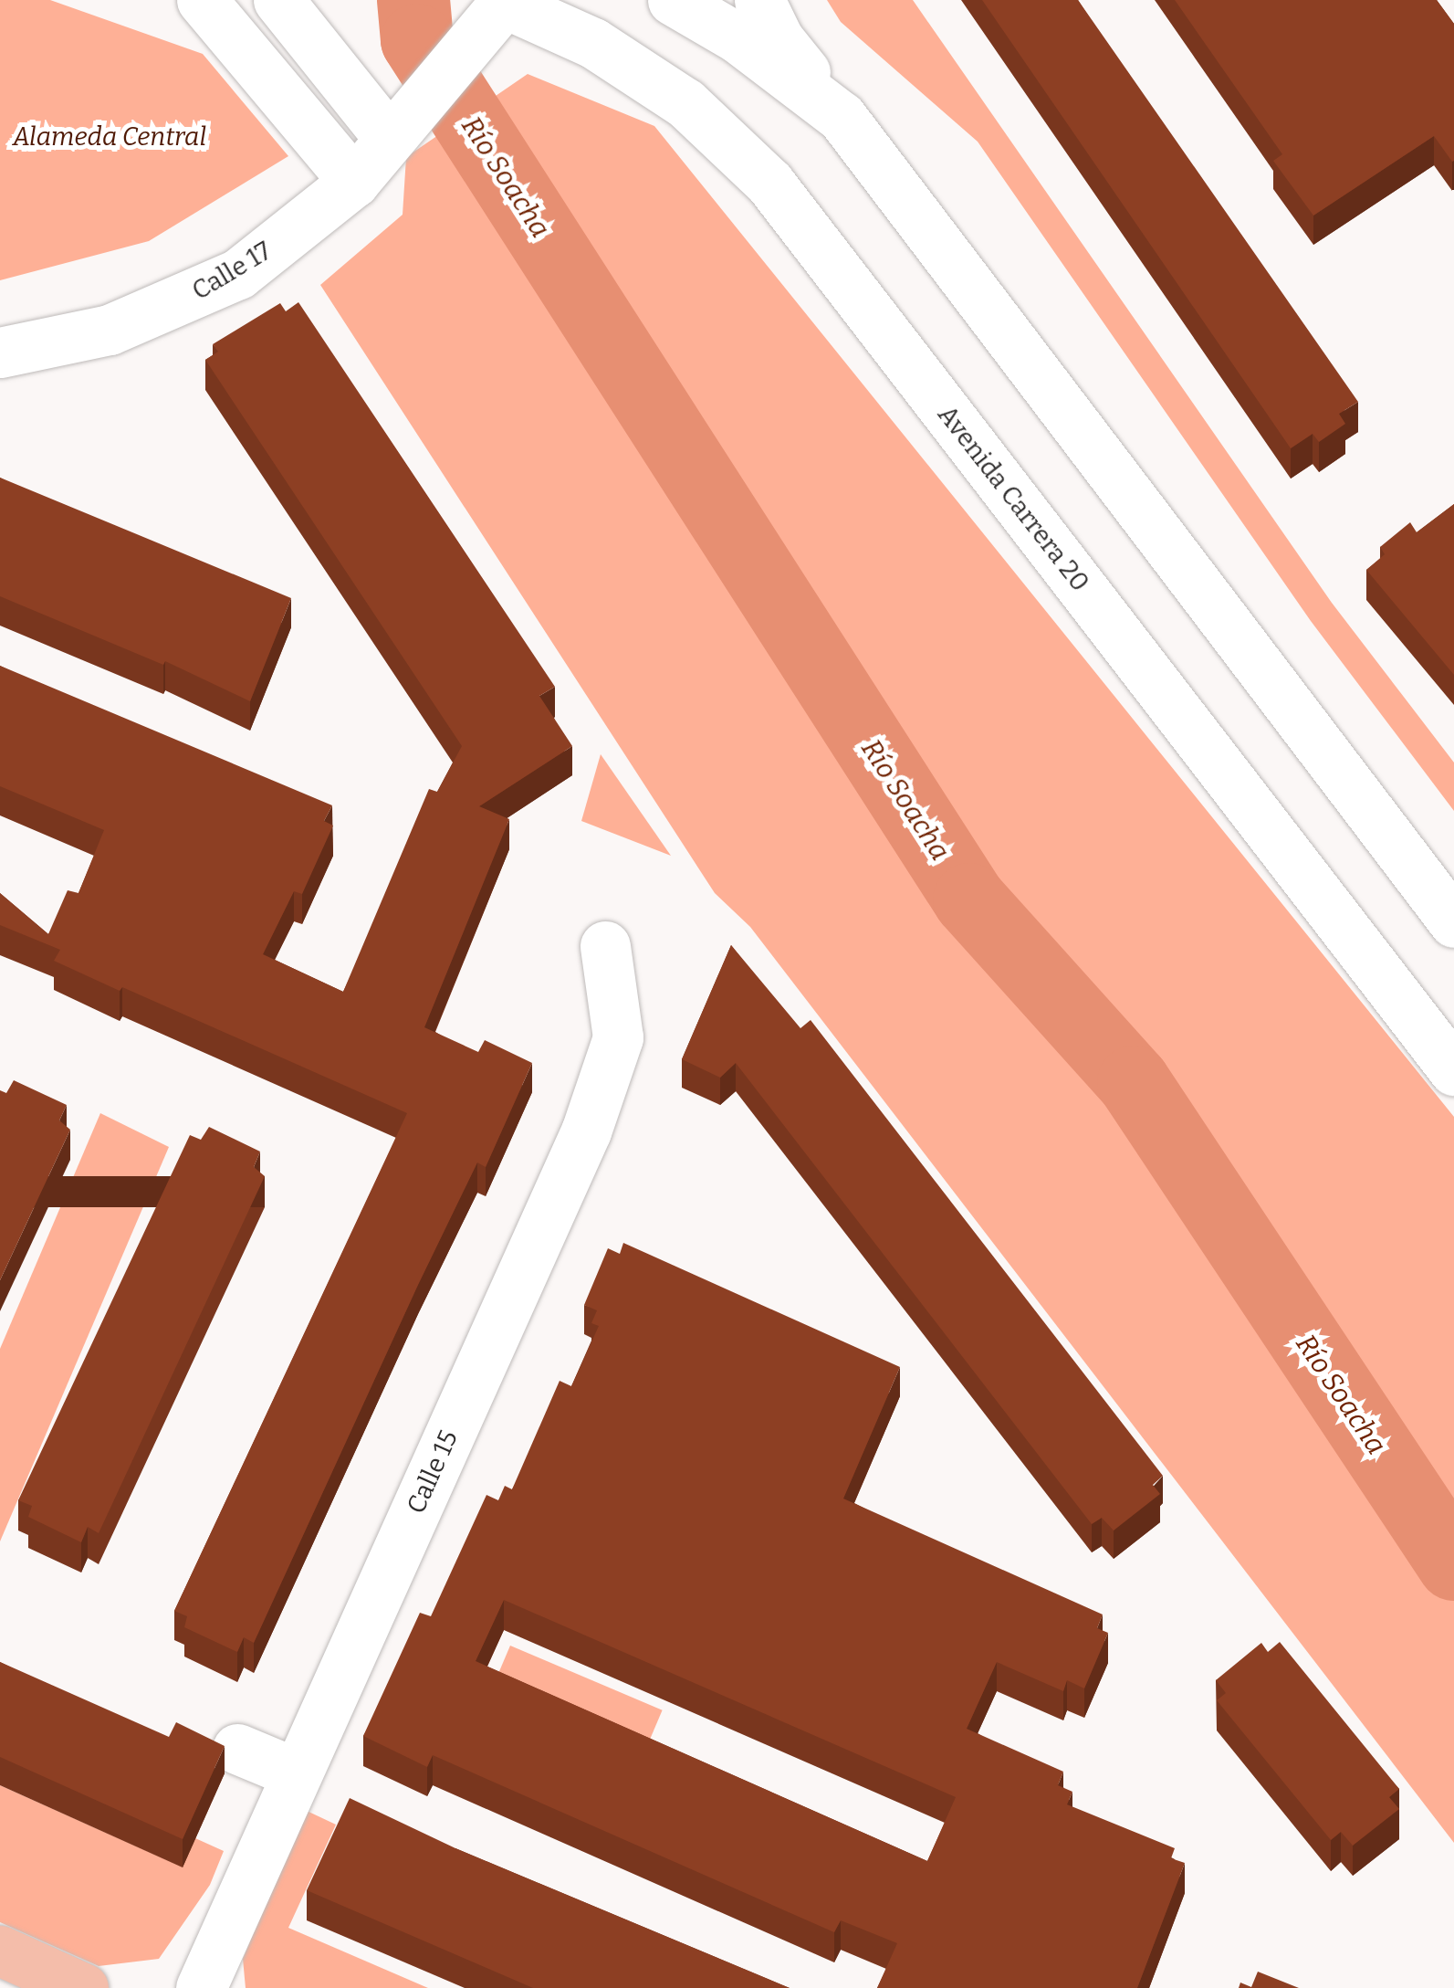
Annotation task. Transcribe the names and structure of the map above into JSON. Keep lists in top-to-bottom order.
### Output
{
  "streets": {
    "street": ["Calle 17", "Avenida Carrera 20", "Calle 15"]
  },
  "crossings": [
    ["Calle 17", "Avenida Carrera 20"]
  ],
  "water": ["Río Soacha"],
  "parks": ["Alameda Central"]
}
